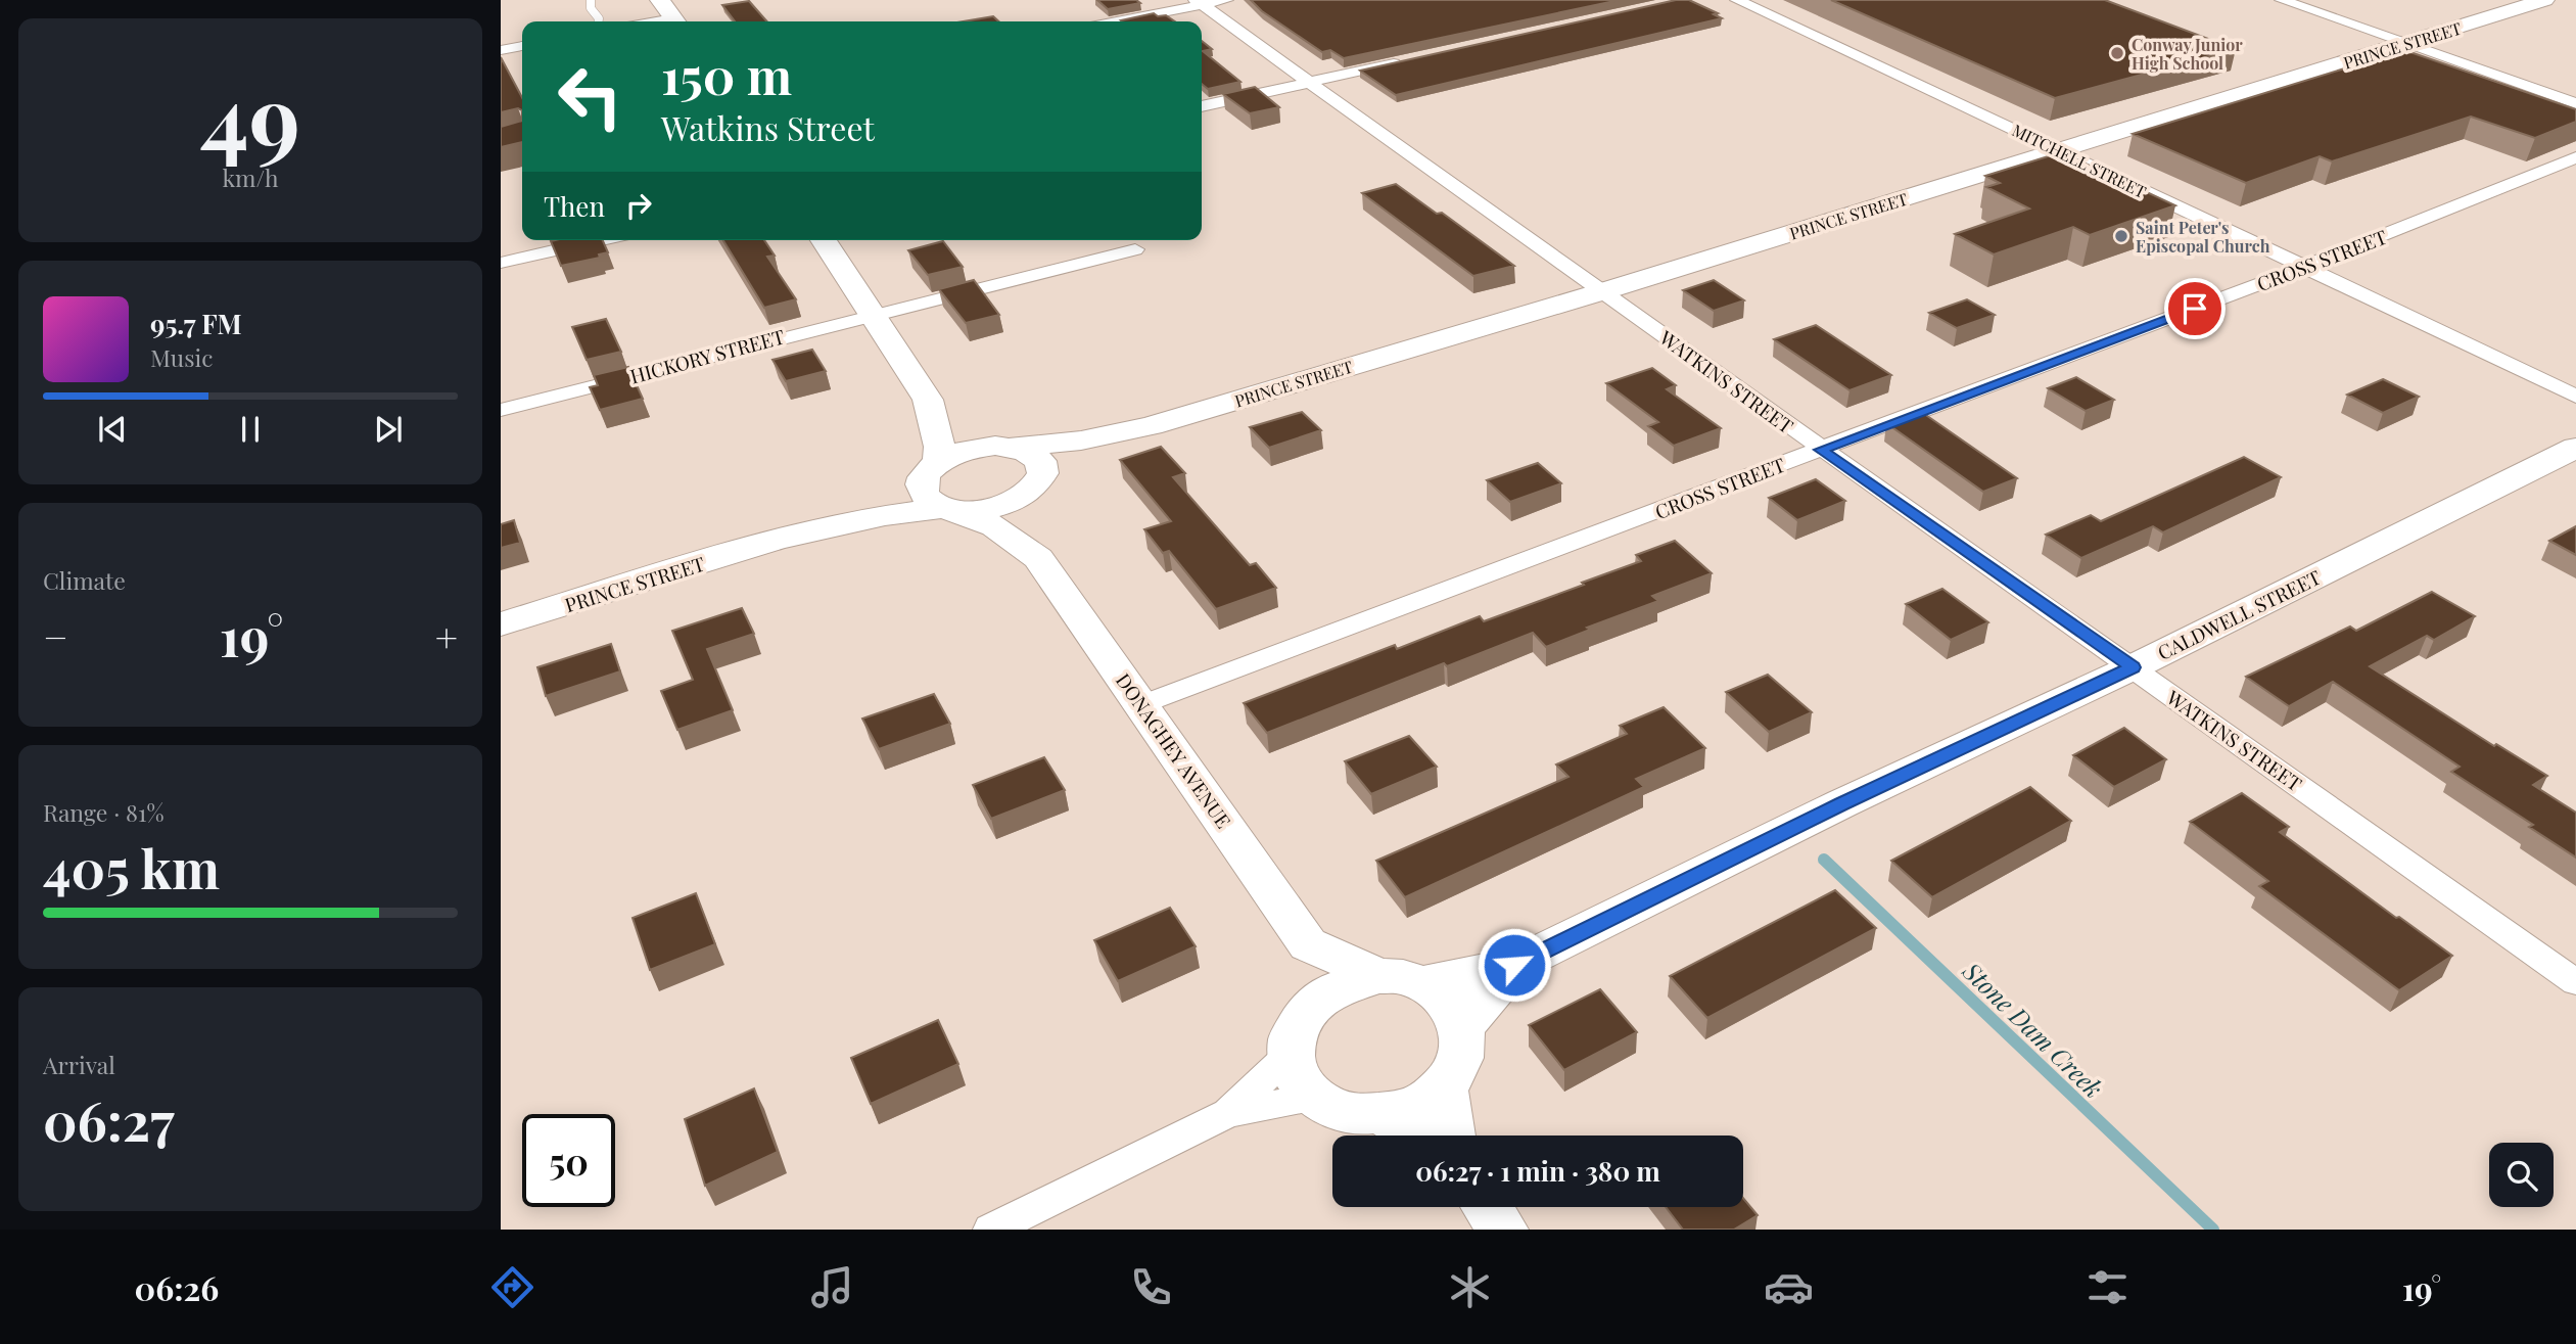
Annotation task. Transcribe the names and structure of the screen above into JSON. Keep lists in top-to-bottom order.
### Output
{
  "streets": {
    "street": [
      "PRINCE STREET",
      "MITCHELL STREET",
      "CROSS STREET",
      "HICKORY STREET",
      "WATKINS STREET",
      "CALDWELL STREET",
      "DONAGHEY AVENUE"
    ]
  },
  "crossings": [
    ["PRINCE STREET", "MITCHELL STREET"],
    ["PRINCE STREET", "WATKINS STREET"],
    ["PRINCE STREET", "DONAGHEY AVENUE"],
    ["MITCHELL STREET", "CROSS STREET"],
    ["CROSS STREET", "WATKINS STREET"],
    ["CROSS STREET", "DONAGHEY AVENUE"],
    ["WATKINS STREET", "CALDWELL STREET"]
  ],
  "water": ["Stone Dam Creek"],
  "places": ["Conway Junior High School", "Saint Peter's Episcopal Church"],
  "page": {
    "tile": [
      ["49", "km/h"],
      "Climate",
      ["Range · 81%", "405 km"],
      ["Arrival", "06:27"]
    ],
    "turn": ["150 m", "Watkins Street"],
    "then": "Then",
    "song": ["95.7 FM", "Music"],
    "heat": ["−", "19°", "+"],
    "limit": "50",
    "trip": "06:27 · 1 min · 380 m",
    "tabs": ["06:26", "19°"]
  }
}
